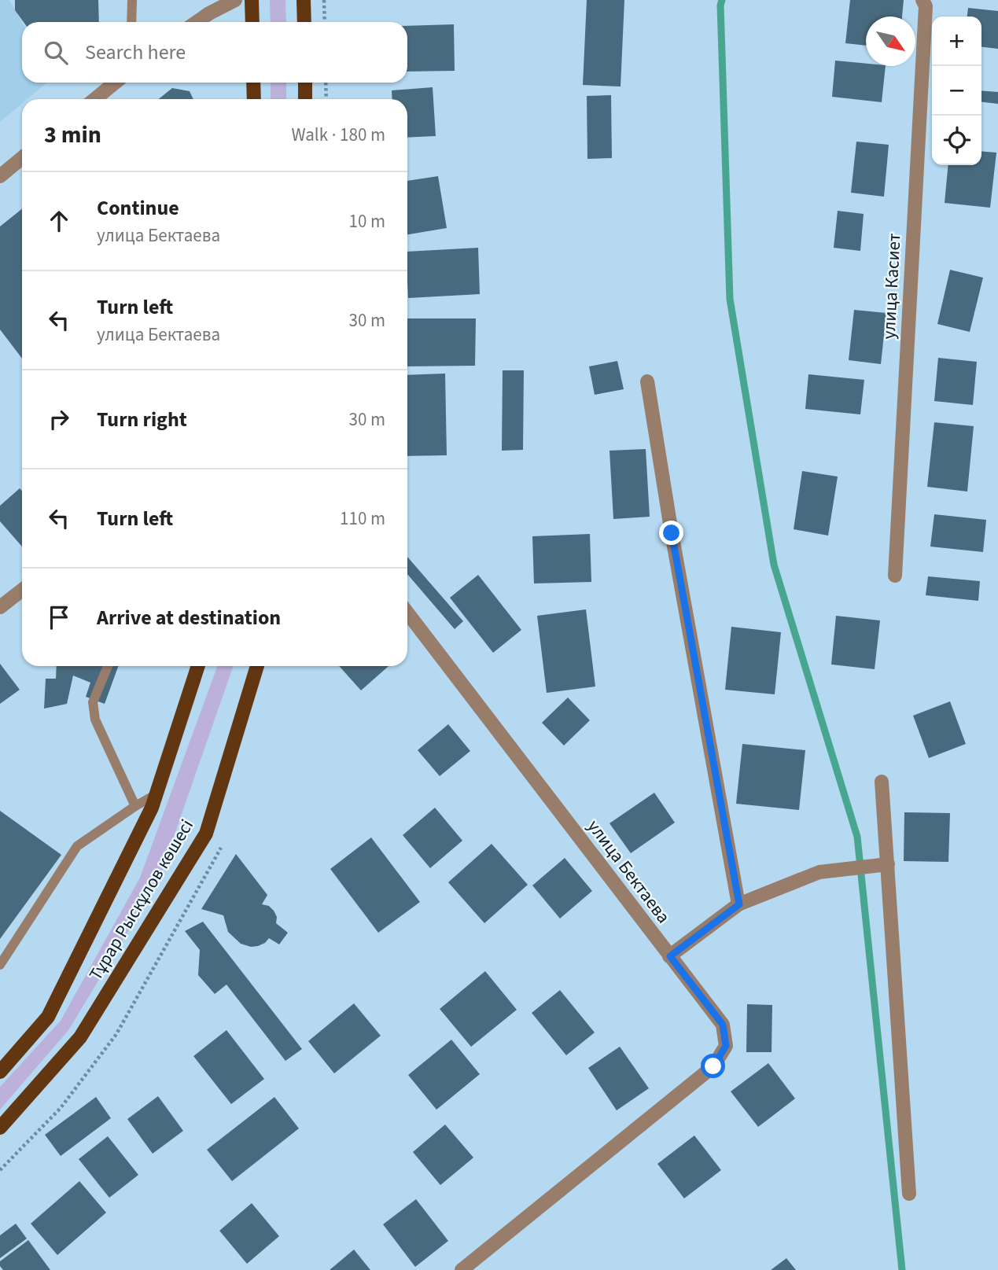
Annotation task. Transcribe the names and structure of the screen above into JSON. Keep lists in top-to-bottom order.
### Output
{
  "streets": {
    "main road": ["Тұрар Рыскұлов көшесі"],
    "street": ["улица Касиет", "улица Бектаева"]
  },
  "north": "bottom right",
  "page": {
    "map_buttons": ["+", "−"],
    "search": "Search here",
    "heading": ["3 min", "Walk · 180 m"],
    "list": [
      ["Continue", "улица Бектаева", "10 m"],
      ["Turn left", "улица Бектаева", "30 m"],
      ["Turn right", "30 m"],
      ["Turn left", "110 m"],
      "Arrive at destination"
    ]
  }
}
